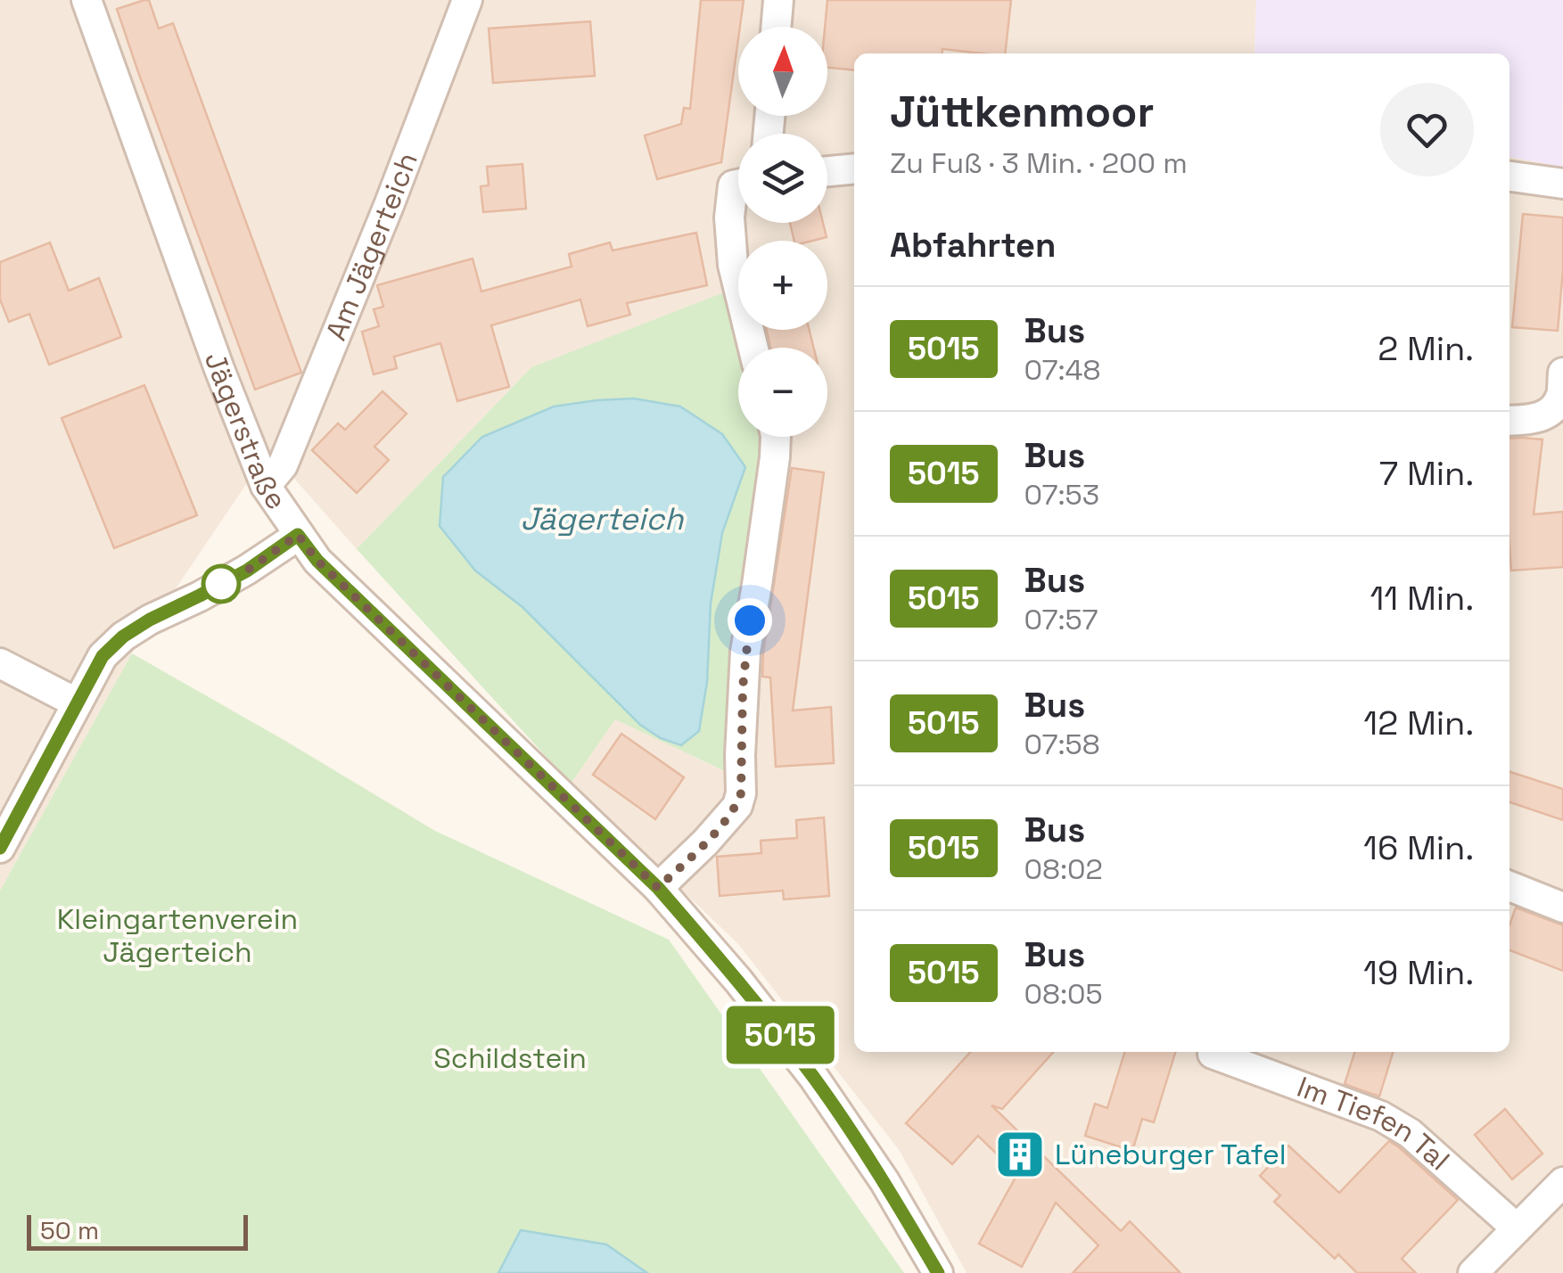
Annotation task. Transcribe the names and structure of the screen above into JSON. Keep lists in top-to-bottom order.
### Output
{
  "streets": {
    "street": ["Am Jägerteich", "Jägerstraße", "Im Tiefen Tal"]
  },
  "crossings": [
    ["Am Jägerteich", "Jägerstraße"]
  ],
  "water": ["Jägerteich"],
  "parks": ["Kleingartenverein Jägerteich", "Schildstein"],
  "places": {
    "building": ["Lüneburger Tafel"]
  },
  "lines": ["bus line 5015"],
  "scale_bar": "50 m",
  "north": "top",
  "page": {
    "on_map": "5015",
    "map_buttons": ["+", "−"],
    "heading": [
      ["Jüttkenmoor", "Zu Fuß · 3 Min. · 200 m"],
      "Abfahrten"
    ],
    "list": [
      {
        "mark": "5015",
        "name": "Bus",
        "note": "07:48",
        "value": "2 Min."
      },
      {
        "mark": "5015",
        "name": "Bus",
        "note": "07:53",
        "value": "7 Min."
      },
      {
        "mark": "5015",
        "name": "Bus",
        "note": "07:57",
        "value": "11 Min."
      },
      {
        "mark": "5015",
        "name": "Bus",
        "note": "07:58",
        "value": "12 Min."
      },
      {
        "mark": "5015",
        "name": "Bus",
        "note": "08:02",
        "value": "16 Min."
      },
      {
        "mark": "5015",
        "name": "Bus",
        "note": "08:05",
        "value": "19 Min."
      }
    ],
    "scale": "50 m"
  }
}
